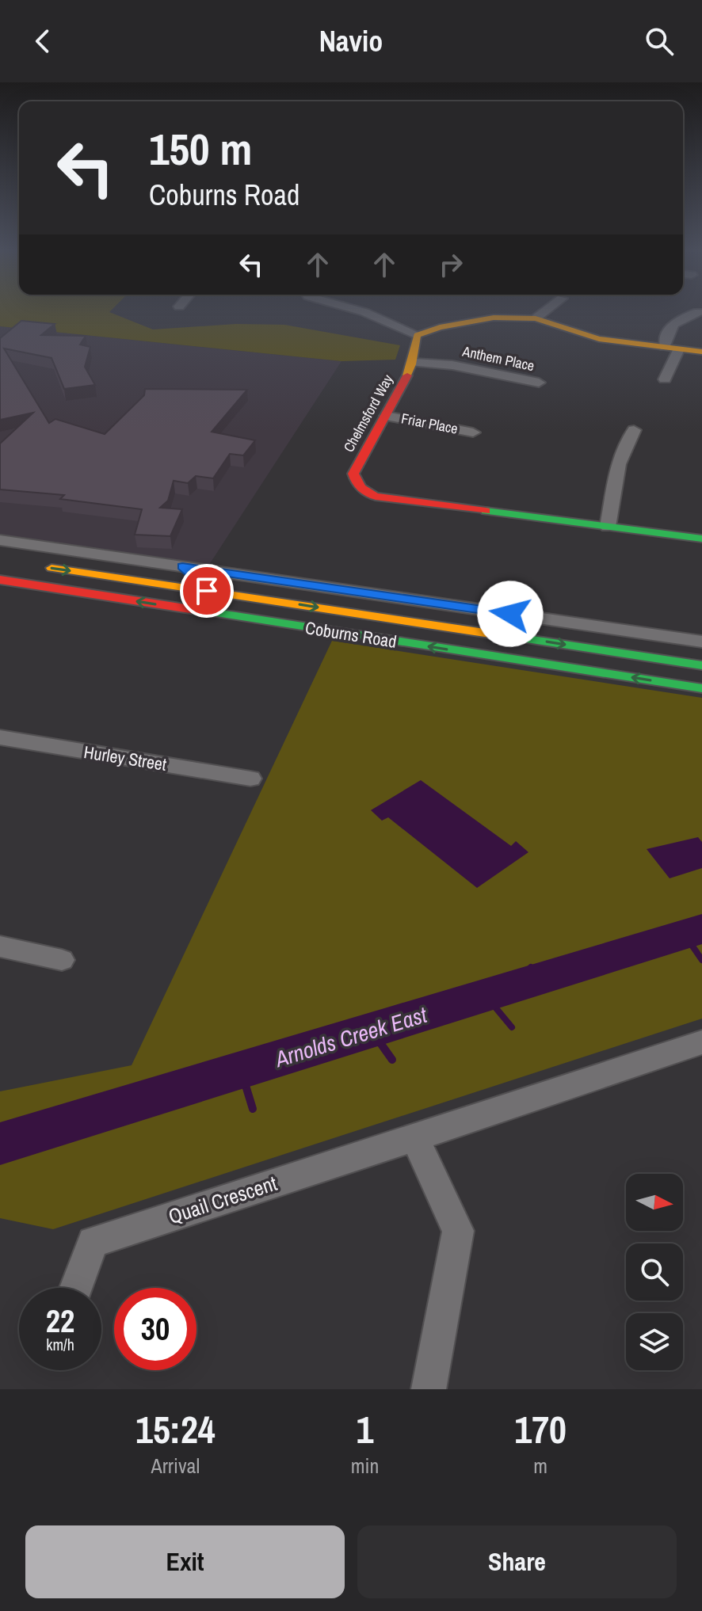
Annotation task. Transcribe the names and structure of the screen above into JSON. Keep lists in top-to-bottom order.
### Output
{
  "streets": {
    "street": [
      "Anthem Place",
      "Chelmsford Way",
      "Friar Place",
      "Coburns Road",
      "Hurley Street",
      "Quail Crescent"
    ]
  },
  "crossings": [
    ["Anthem Place", "Chelmsford Way"],
    ["Chelmsford Way", "Friar Place"]
  ],
  "water": ["Arnolds Creek East"],
  "north": "right",
  "page": {
    "header": "Navio",
    "turn": ["150 m", "Coburns Road"],
    "speed": "22 km/h",
    "limit": "30",
    "eta": [
      "15:24",
      "Arrival",
      "1",
      "min",
      "170",
      "m"
    ],
    "buttons": ["Exit", "Share"]
  }
}
